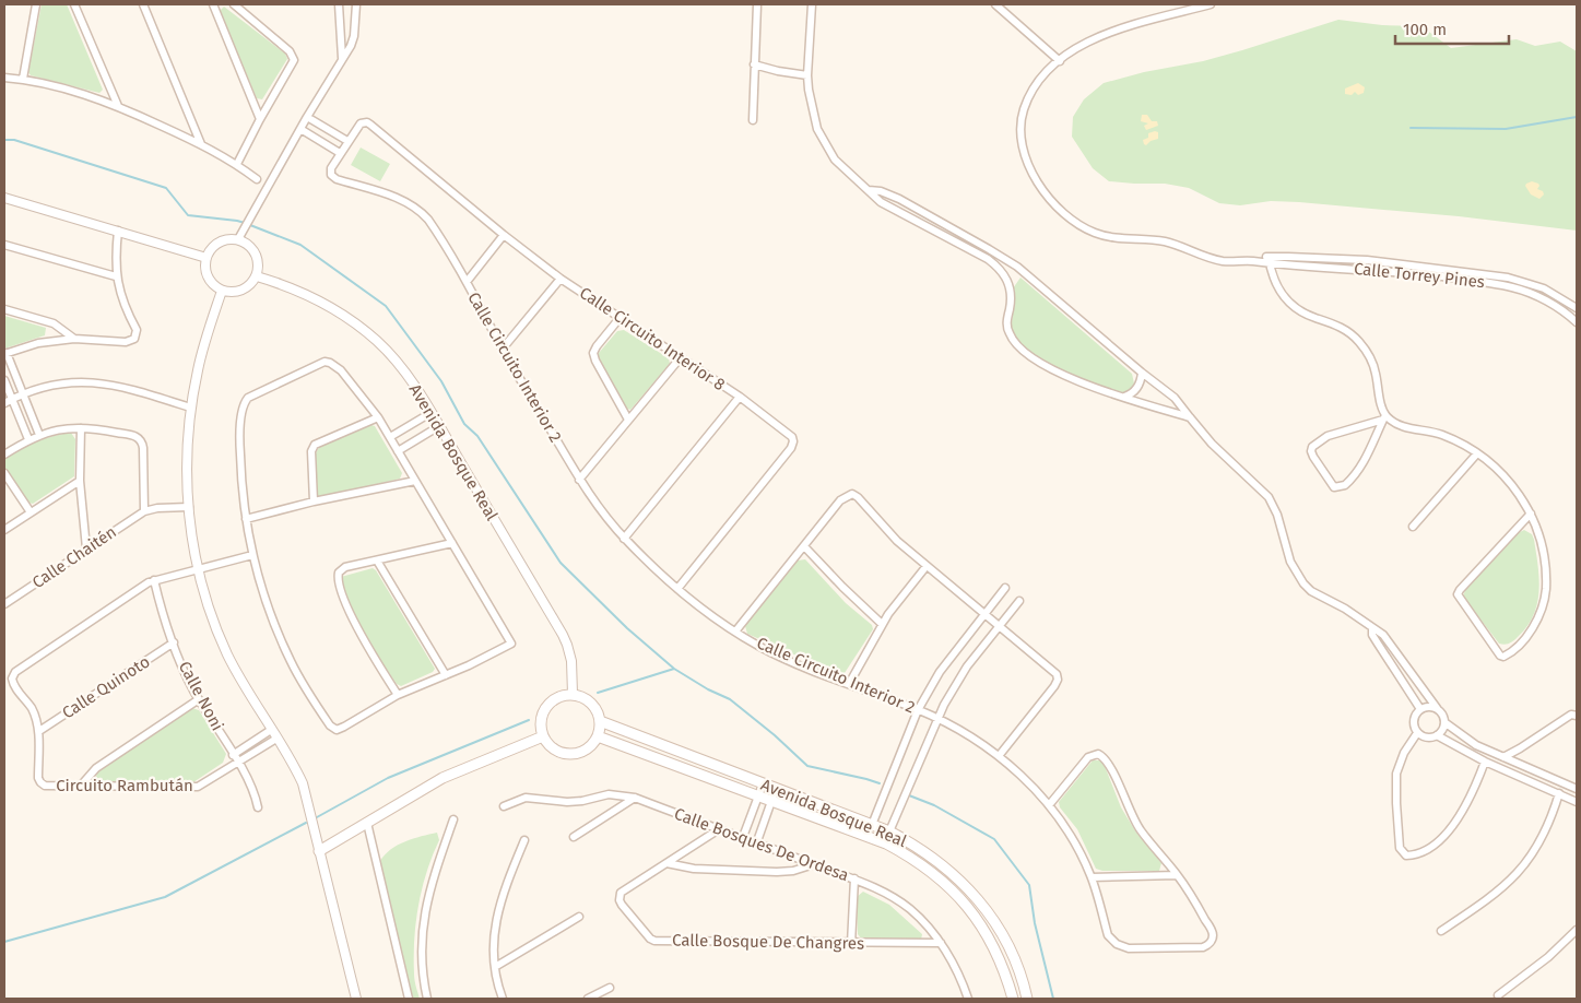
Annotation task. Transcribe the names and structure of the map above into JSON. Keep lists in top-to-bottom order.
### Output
{
  "streets": {
    "main road": ["Avenida Bosque Real"],
    "street": [
      "Calle Torrey Pines",
      "Calle Circuito Interior 8",
      "Calle Circuito Interior 2",
      "Calle Chaitén",
      "Calle Quinoto",
      "Calle Noni",
      "Circuito Rambután",
      "Calle Bosques De Ordesa",
      "Calle Bosque De Changres"
    ]
  },
  "crossings": [
    ["Calle Circuito Interior 8", "Calle Circuito Interior 2"],
    ["Calle Quinoto", "Calle Noni"],
    ["Calle Quinoto", "Circuito Rambután"],
    ["Calle Noni", "Circuito Rambután"],
    ["Calle Bosques De Ordesa", "Calle Bosque De Changres"]
  ],
  "scale_bar": "100 m"
}
